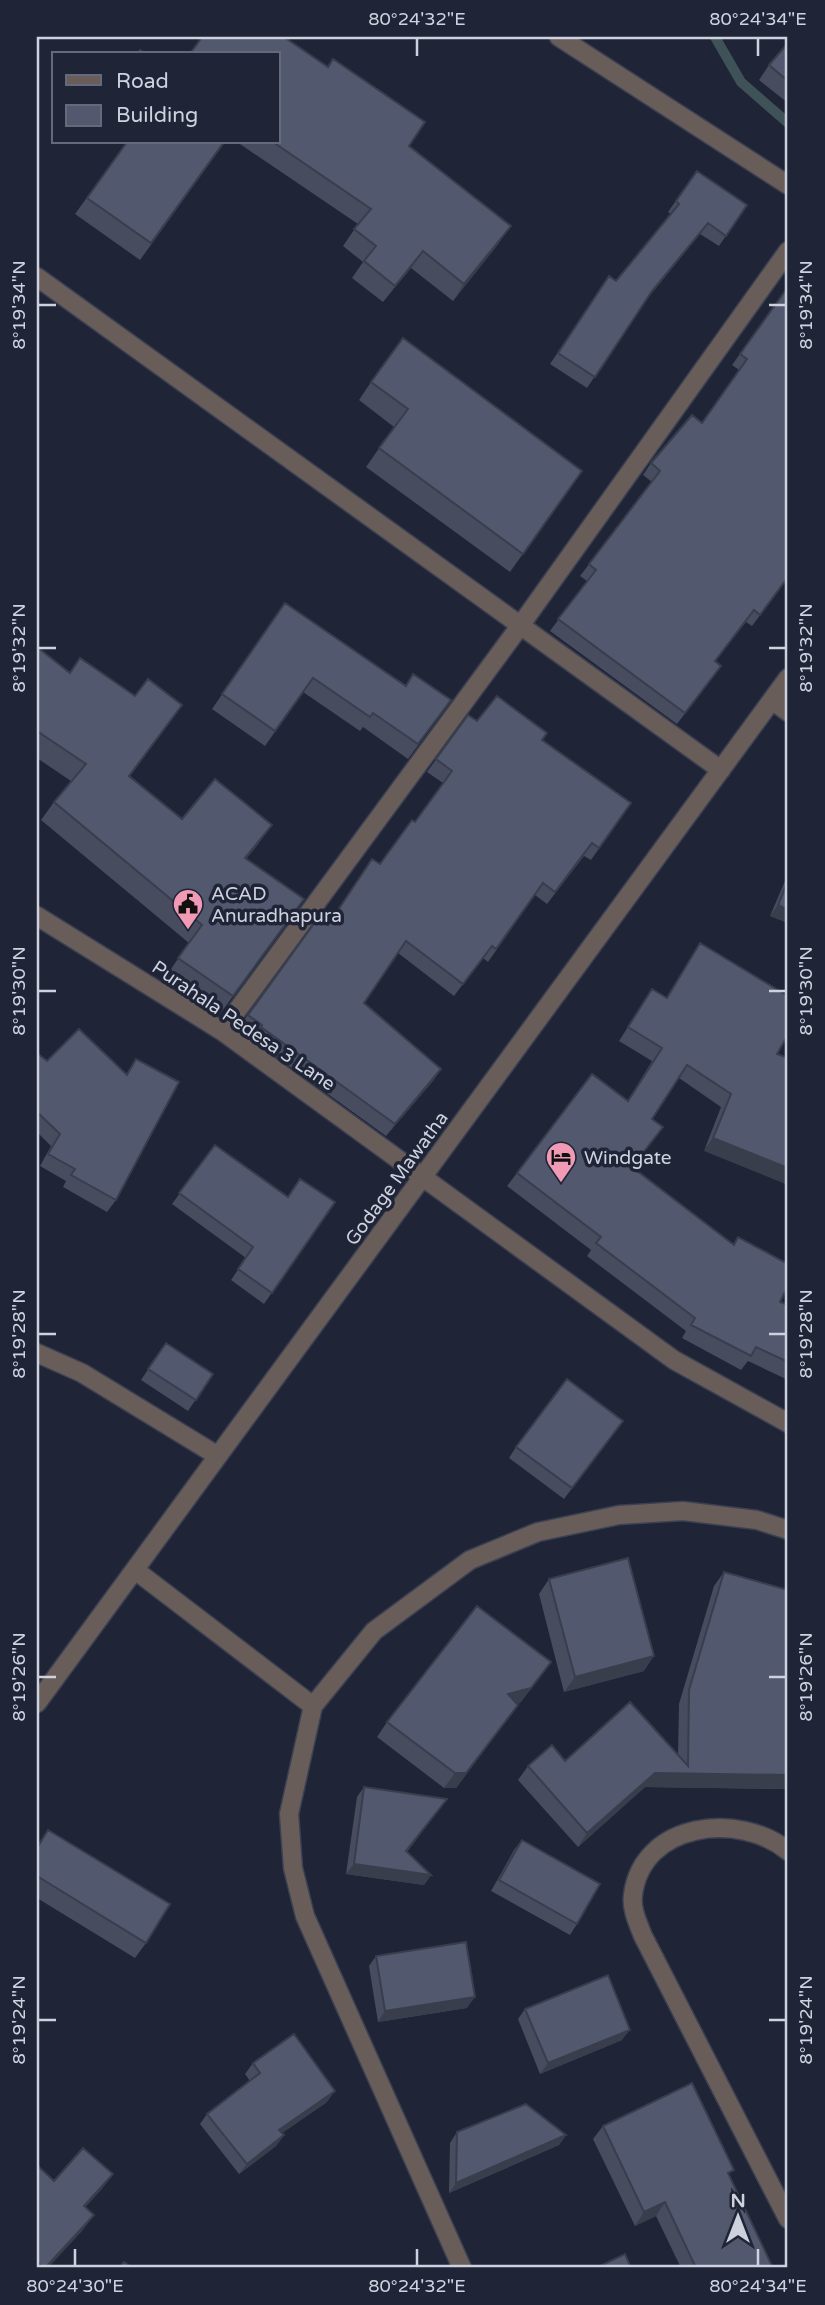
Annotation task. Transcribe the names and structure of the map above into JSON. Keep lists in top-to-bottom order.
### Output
{
  "streets": {
    "street": ["Purahala Pedesa 3 Lane", "Godage Mawatha"]
  },
  "crossings": [
    ["Purahala Pedesa 3 Lane", "Godage Mawatha"]
  ],
  "places": {
    "public building": ["ACAD Anuradhapura"],
    "hotel": ["Windgate"]
  },
  "legend": ["Road", "Building"],
  "north": "top",
  "coordinates": [
    "80°24'32\"E",
    "80°24'34\"E",
    "8°19'34\"N",
    "8°19'32\"N",
    "8°19'30\"N",
    "8°19'28\"N",
    "8°19'26\"N",
    "8°19'24\"N",
    "80°24'30\"E"
  ]
}
